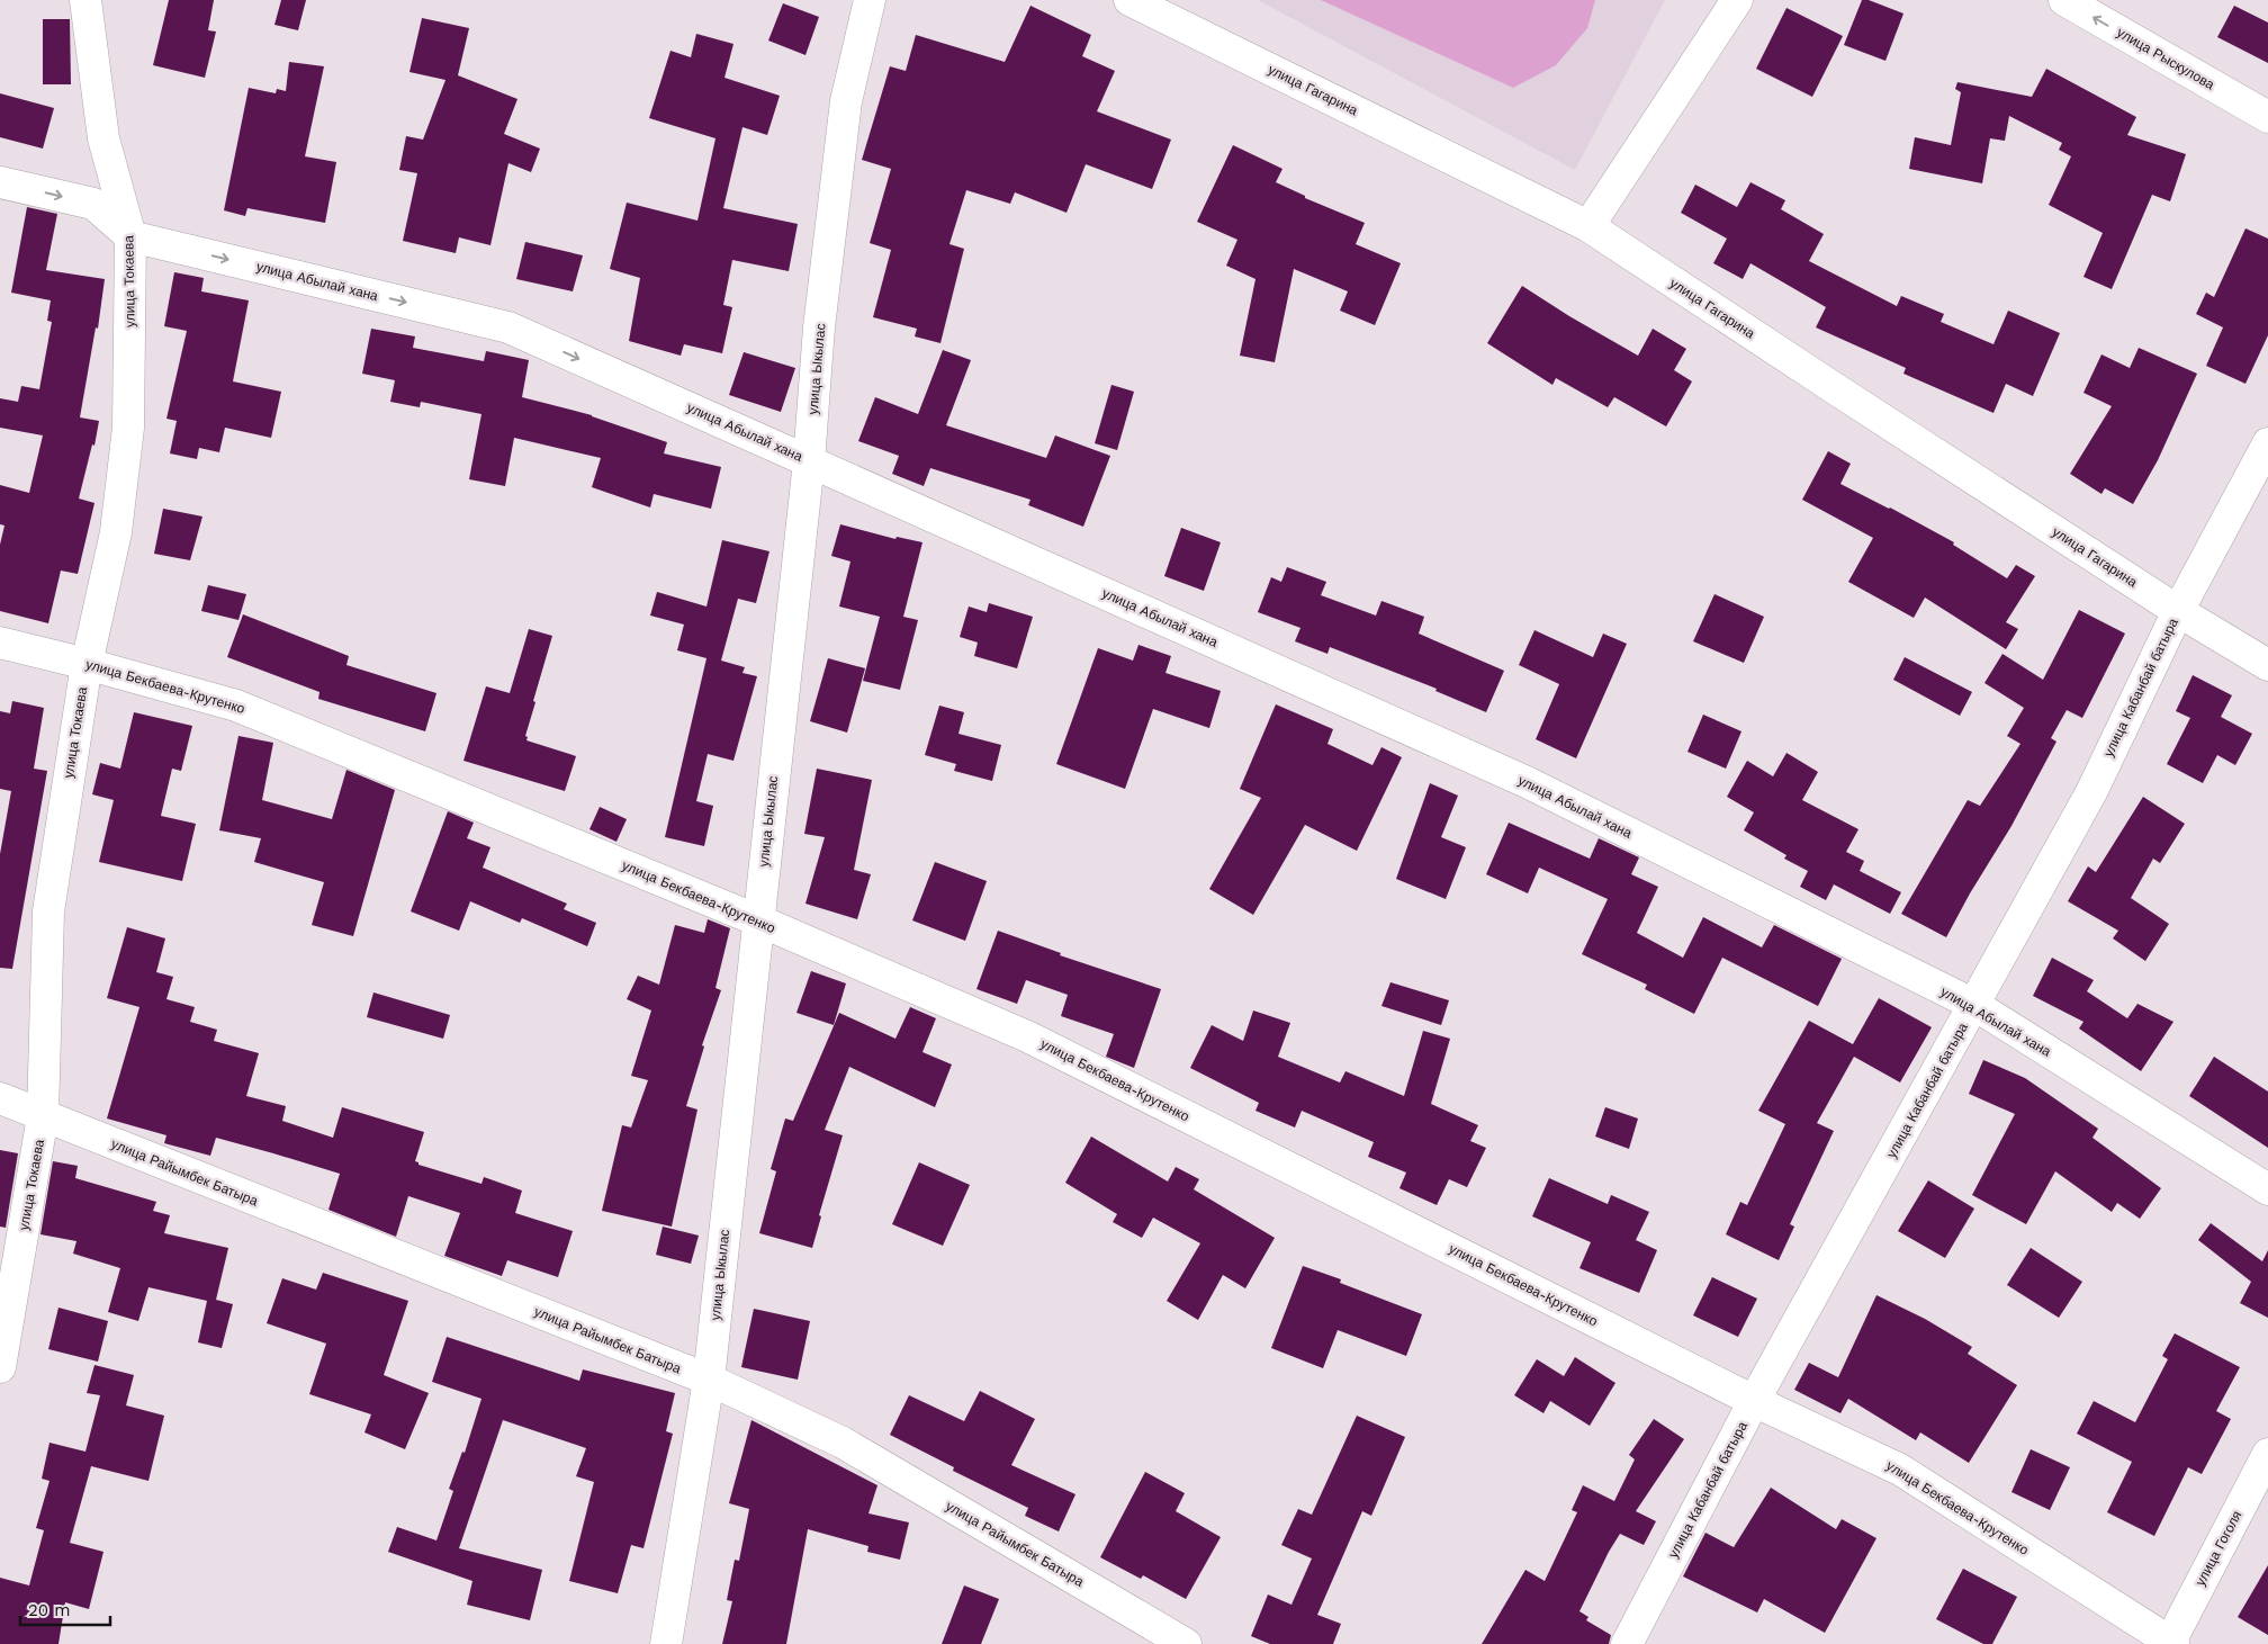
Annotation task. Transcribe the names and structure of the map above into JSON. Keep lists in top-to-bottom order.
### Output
{
  "streets": {
    "street": [
      "улица Рыскулова",
      "улица Гагарина",
      "улица Токаева",
      "улица Абылай хана",
      "улица Ыкылас",
      "улица Бекбаева-Крутенко",
      "улица Кабанбай батыра",
      "улица Райымбек Батыра",
      "улица Гоголя"
    ]
  },
  "crossings": [
    ["улица Гагарина", "улица Кабанбай батыра"],
    ["улица Токаева", "улица Абылай хана"],
    ["улица Токаева", "улица Бекбаева-Крутенко"],
    ["улица Токаева", "улица Райымбек Батыра"],
    ["улица Абылай хана", "улица Ыкылас"],
    ["улица Абылай хана", "улица Кабанбай батыра"],
    ["улица Ыкылас", "улица Бекбаева-Крутенко"],
    ["улица Ыкылас", "улица Райымбек Батыра"],
    ["улица Бекбаева-Крутенко", "улица Кабанбай батыра"],
    ["улица Бекбаева-Крутенко", "улица Гоголя"]
  ],
  "one_way": ["улица Рыскулова"],
  "scale_bar": "20 m"
}
